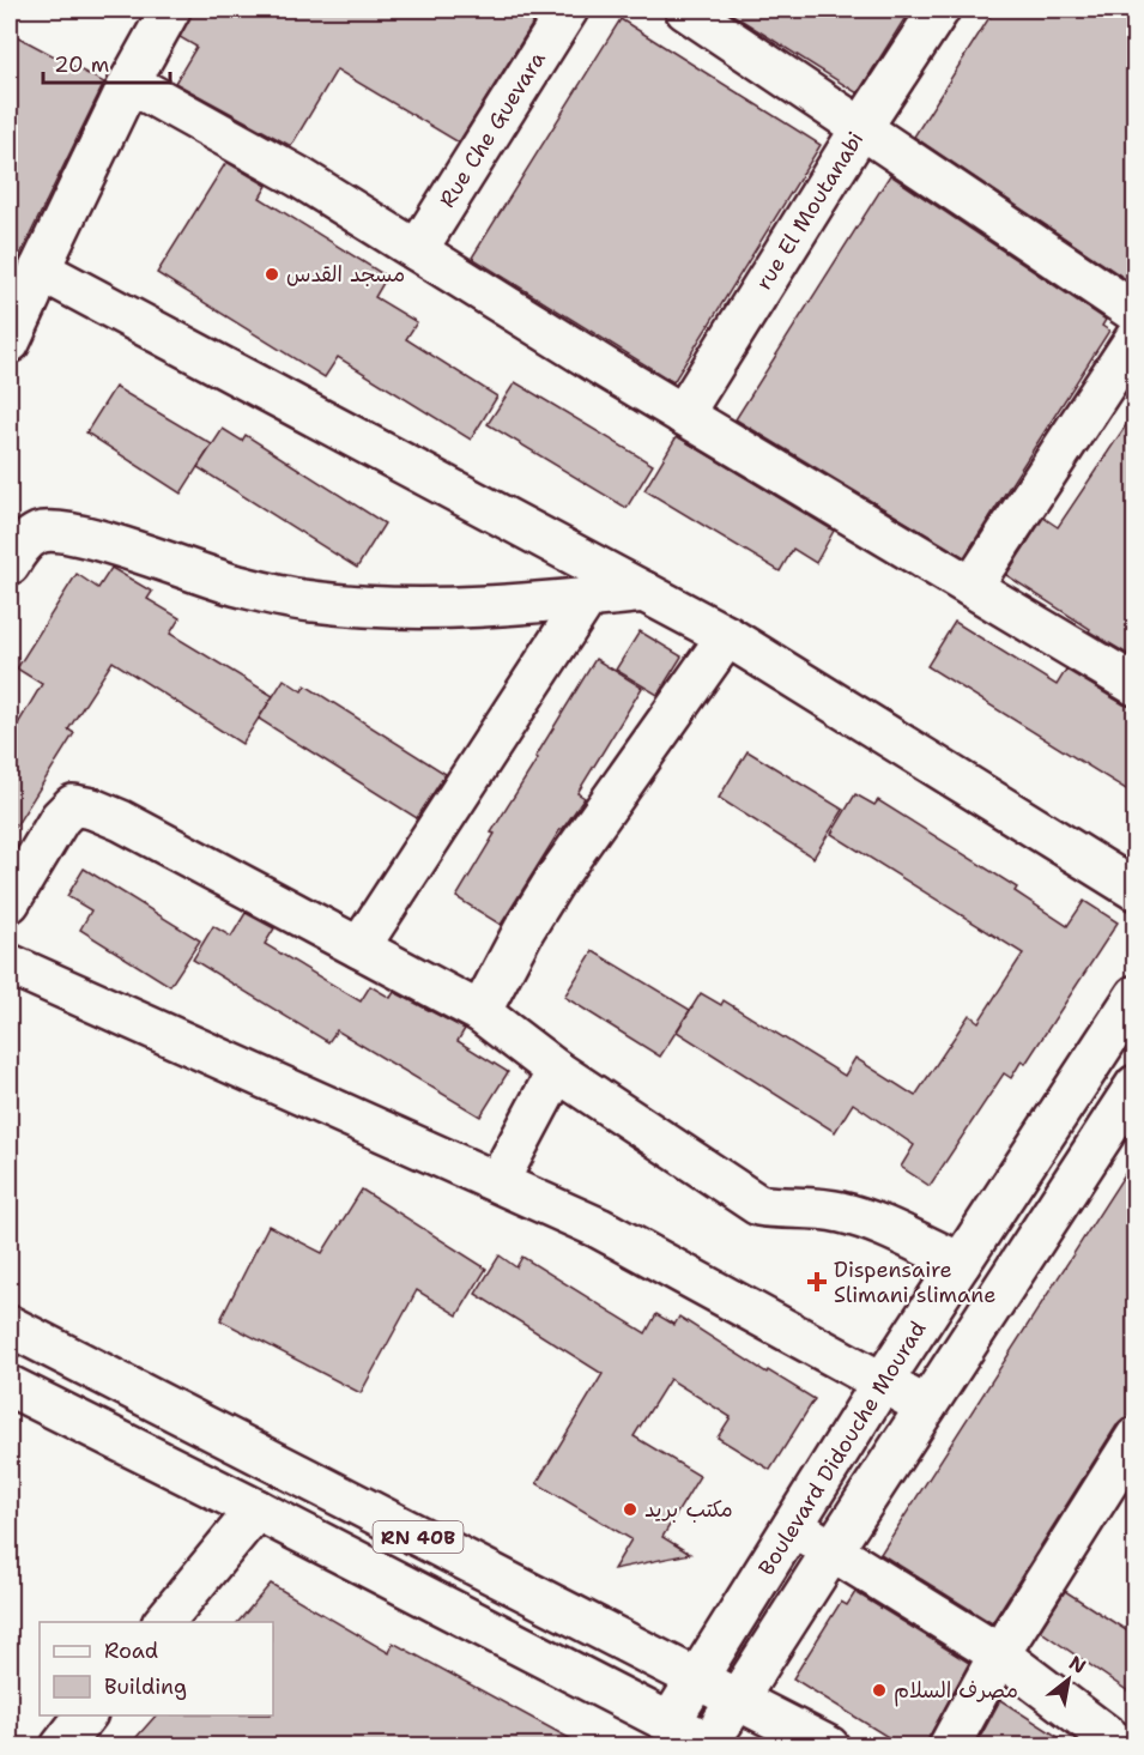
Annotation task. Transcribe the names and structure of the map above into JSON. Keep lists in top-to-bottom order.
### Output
{
  "streets": {
    "street": [
      "Rue Che Guevara",
      "rue El Moutanabi",
      "Boulevard Didouche Mourad",
      "RN 40B"
    ]
  },
  "crossings": [
    ["Boulevard Didouche Mourad", "RN 40B"]
  ],
  "places": {
    "other": ["مسجد القدس", "مكتب بريد", "مصرف السلام"],
    "health": ["Dispensaire Slimani slimane"]
  },
  "legend": ["Road", "Building"],
  "scale_bar": "20 m",
  "north": "top right"
}
